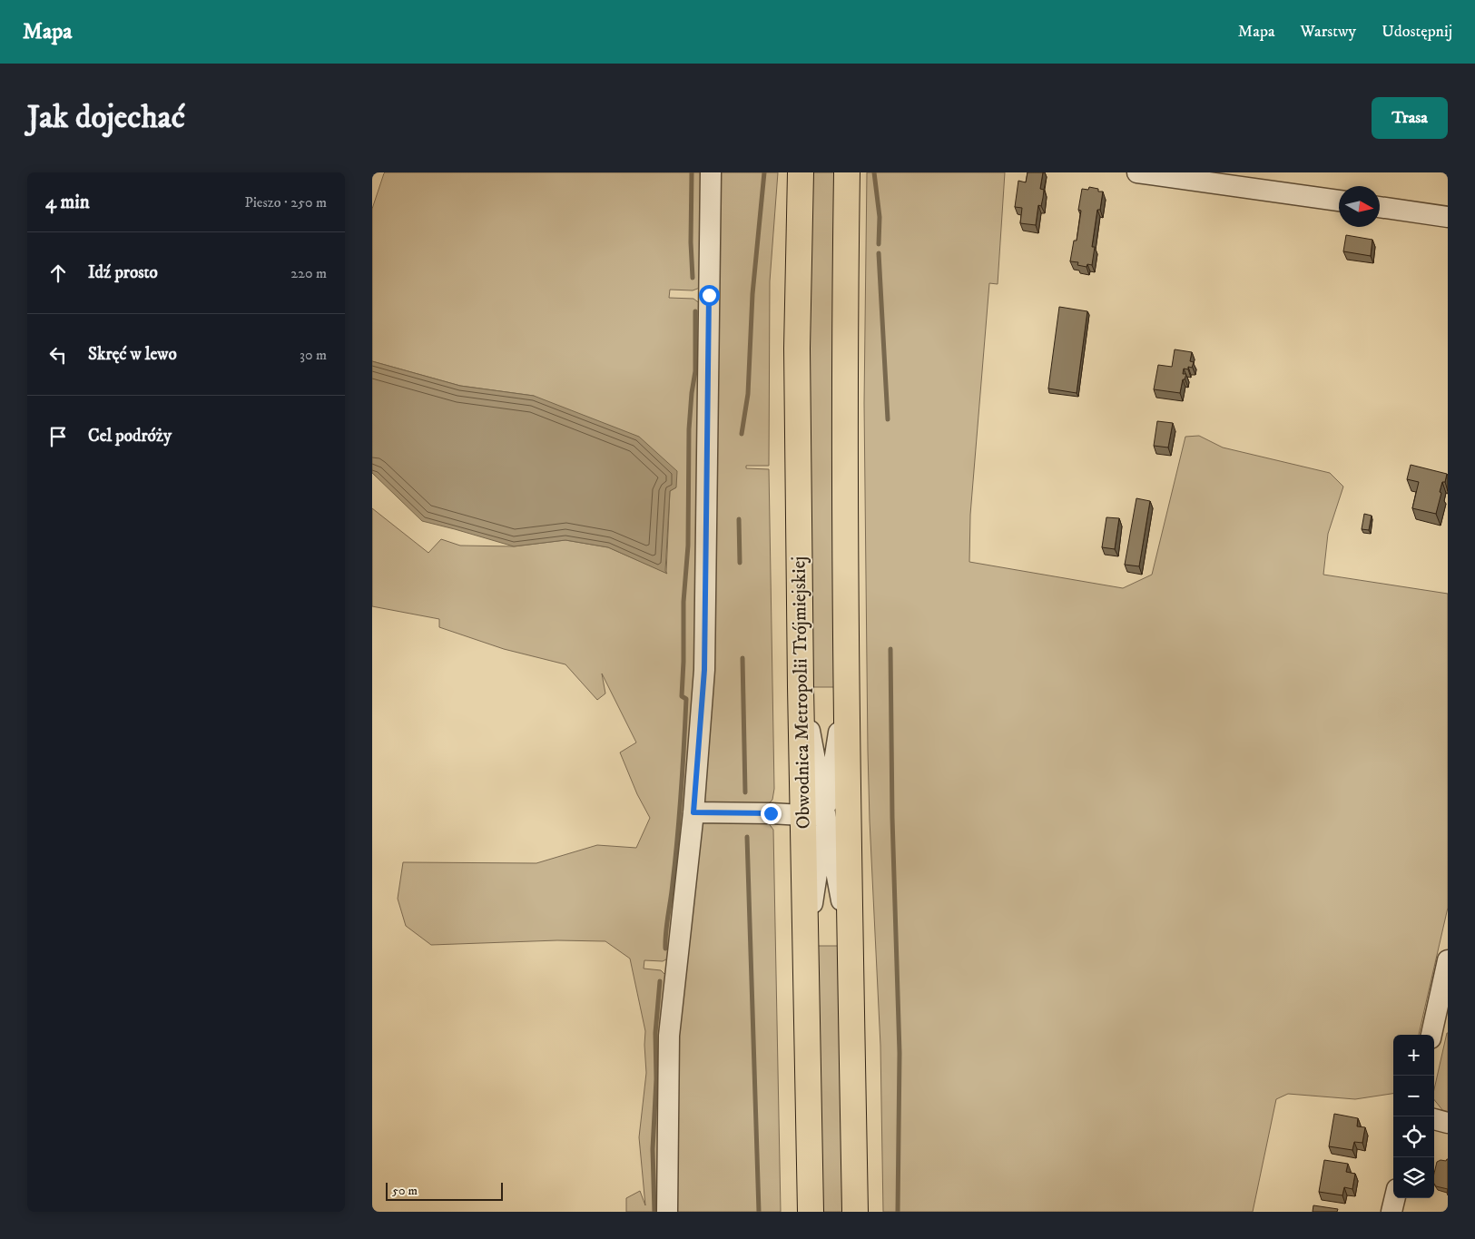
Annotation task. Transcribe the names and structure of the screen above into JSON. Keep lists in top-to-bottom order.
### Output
{
  "streets": {
    "highway": ["Obwodnica Metropolii Trójmiejskiej"]
  },
  "scale_bar": "50 m",
  "north": "right",
  "page": {
    "header": "Mapa",
    "nav": ["Mapa", "Warstwy", "Udostępnij"],
    "buttons": "Trasa",
    "title": "Jak dojechać",
    "heading": ["4 min", "Pieszo · 250 m"],
    "list": [
      ["Idź prosto", "220 m"],
      ["Skręć w lewo", "30 m"],
      "Cel podróży"
    ],
    "map_buttons": ["+", "−"],
    "scale": "50 m"
  }
}
